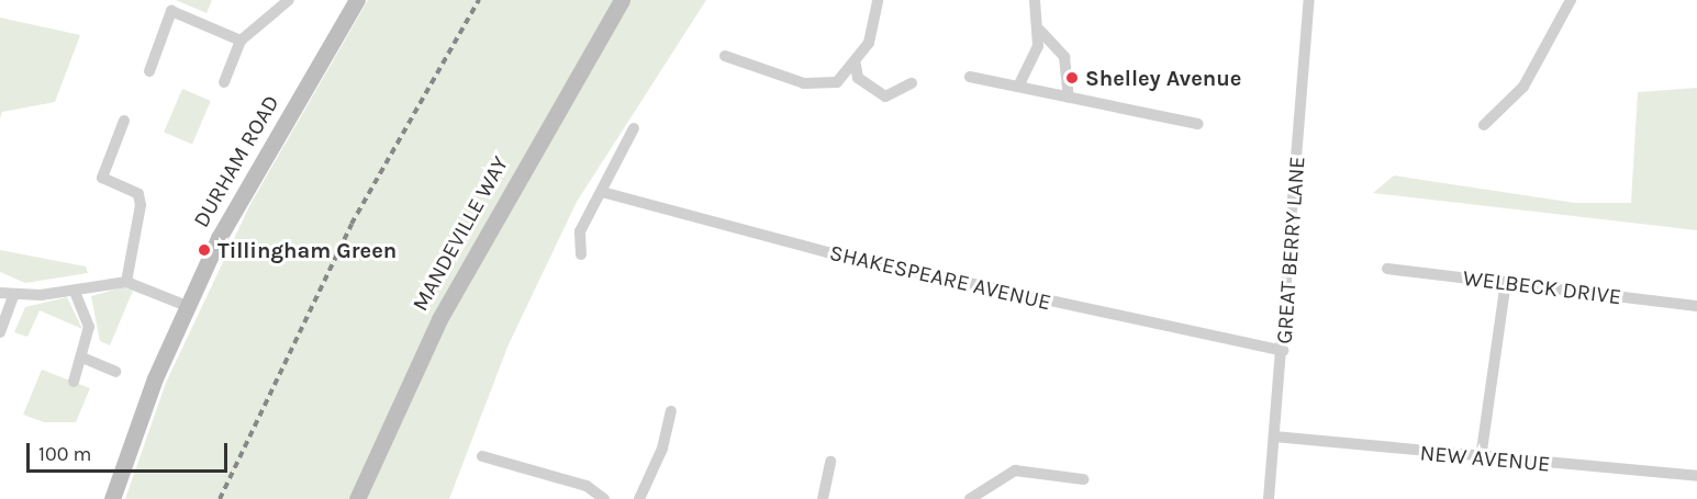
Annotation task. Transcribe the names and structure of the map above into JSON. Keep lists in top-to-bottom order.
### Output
{
  "streets": {
    "main road": ["DURHAM ROAD", "MANDEVILLE WAY"],
    "street": [
      "GREAT BERRY LANE",
      "SHAKESPEARE AVENUE",
      "WELBECK DRIVE",
      "NEW AVENUE"
    ]
  },
  "crossings": [
    ["GREAT BERRY LANE", "SHAKESPEARE AVENUE"],
    ["GREAT BERRY LANE", "NEW AVENUE"]
  ],
  "places": ["Shelley Avenue", "Tillingham Green"],
  "scale_bar": "100 m"
}
